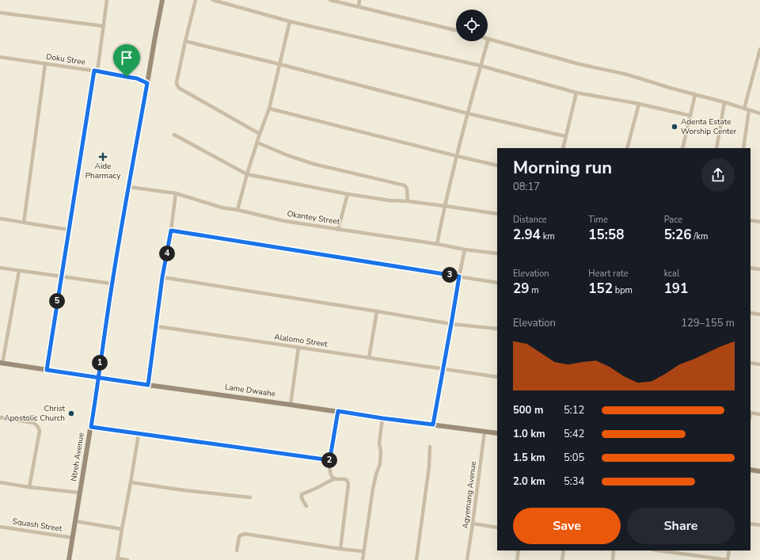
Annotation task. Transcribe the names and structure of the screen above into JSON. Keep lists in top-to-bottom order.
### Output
{
  "streets": {
    "street": [
      "Doku Stree",
      "Okantey Street",
      "Alalomo Street",
      "Lame Dwaahe",
      "Ntreh Avenue",
      "Agyemang Avenue",
      "Squash Street"
    ]
  },
  "crossings": [
    ["Doku Stree", "Ntreh Avenue"],
    ["Okantey Street", "Ntreh Avenue"],
    ["Lame Dwaahe", "Ntreh Avenue"],
    ["Lame Dwaahe", "Agyemang Avenue"],
    ["Ntreh Avenue", "Squash Street"]
  ],
  "places": {
    "other": ["Adenta Estate Worship Center", "Christ Apostolic Church"],
    "health": ["Aide Pharmacy"]
  },
  "page": {
    "heading": ["Morning run", "08:17"],
    "stats": [
      ["Distance", "2.94 km"],
      ["Time", "15:58"],
      ["Pace", "5:26 /km"],
      ["Elevation", "29 m"],
      ["Heart rate", "152 bpm"],
      ["kcal", "191"]
    ],
    "pins": [
      "4",
      "3",
      "5",
      "1",
      "2"
    ],
    "chart": ["Elevation", "129–155 m"],
    "list": [
      {
        "name": "500 m",
        "note": "5:12"
      },
      {
        "name": "1.0 km",
        "note": "5:42"
      },
      {
        "name": "1.5 km",
        "note": "5:05"
      },
      {
        "name": "2.0 km",
        "note": "5:34"
      }
    ],
    "buttons": ["Save", "Share"]
  }
}
